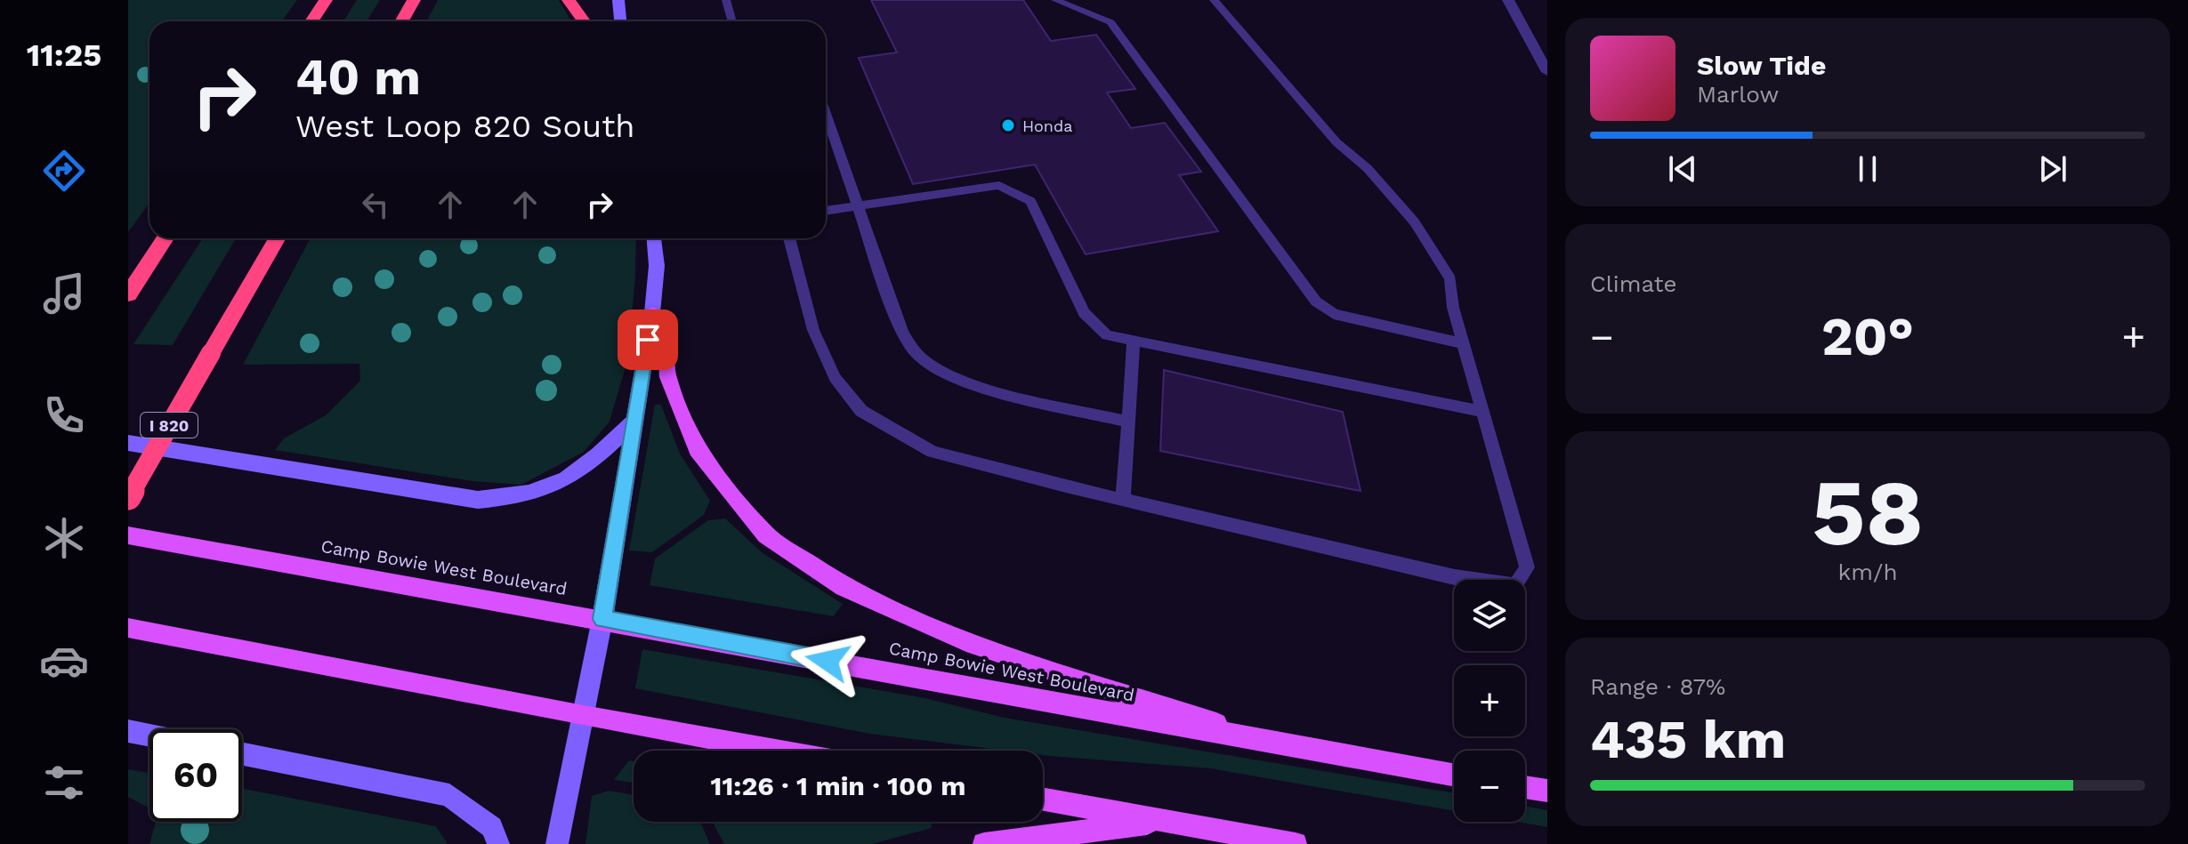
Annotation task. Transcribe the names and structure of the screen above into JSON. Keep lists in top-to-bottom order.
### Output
{
  "streets": {
    "highway": ["I 820"],
    "main road": ["Camp Bowie West Boulevard"]
  },
  "places": ["Honda"],
  "page": {
    "tabs": "11:25",
    "turn": ["40 m", "West Loop 820 South"],
    "song": ["Slow Tide", "Marlow"],
    "tile": [
      "Climate",
      ["58", "km/h"],
      ["Range · 87%", "435 km"]
    ],
    "heat": ["−", "20°", "+"],
    "map_buttons": ["+", "−"],
    "limit": "60",
    "trip": "11:26 · 1 min · 100 m"
  }
}
